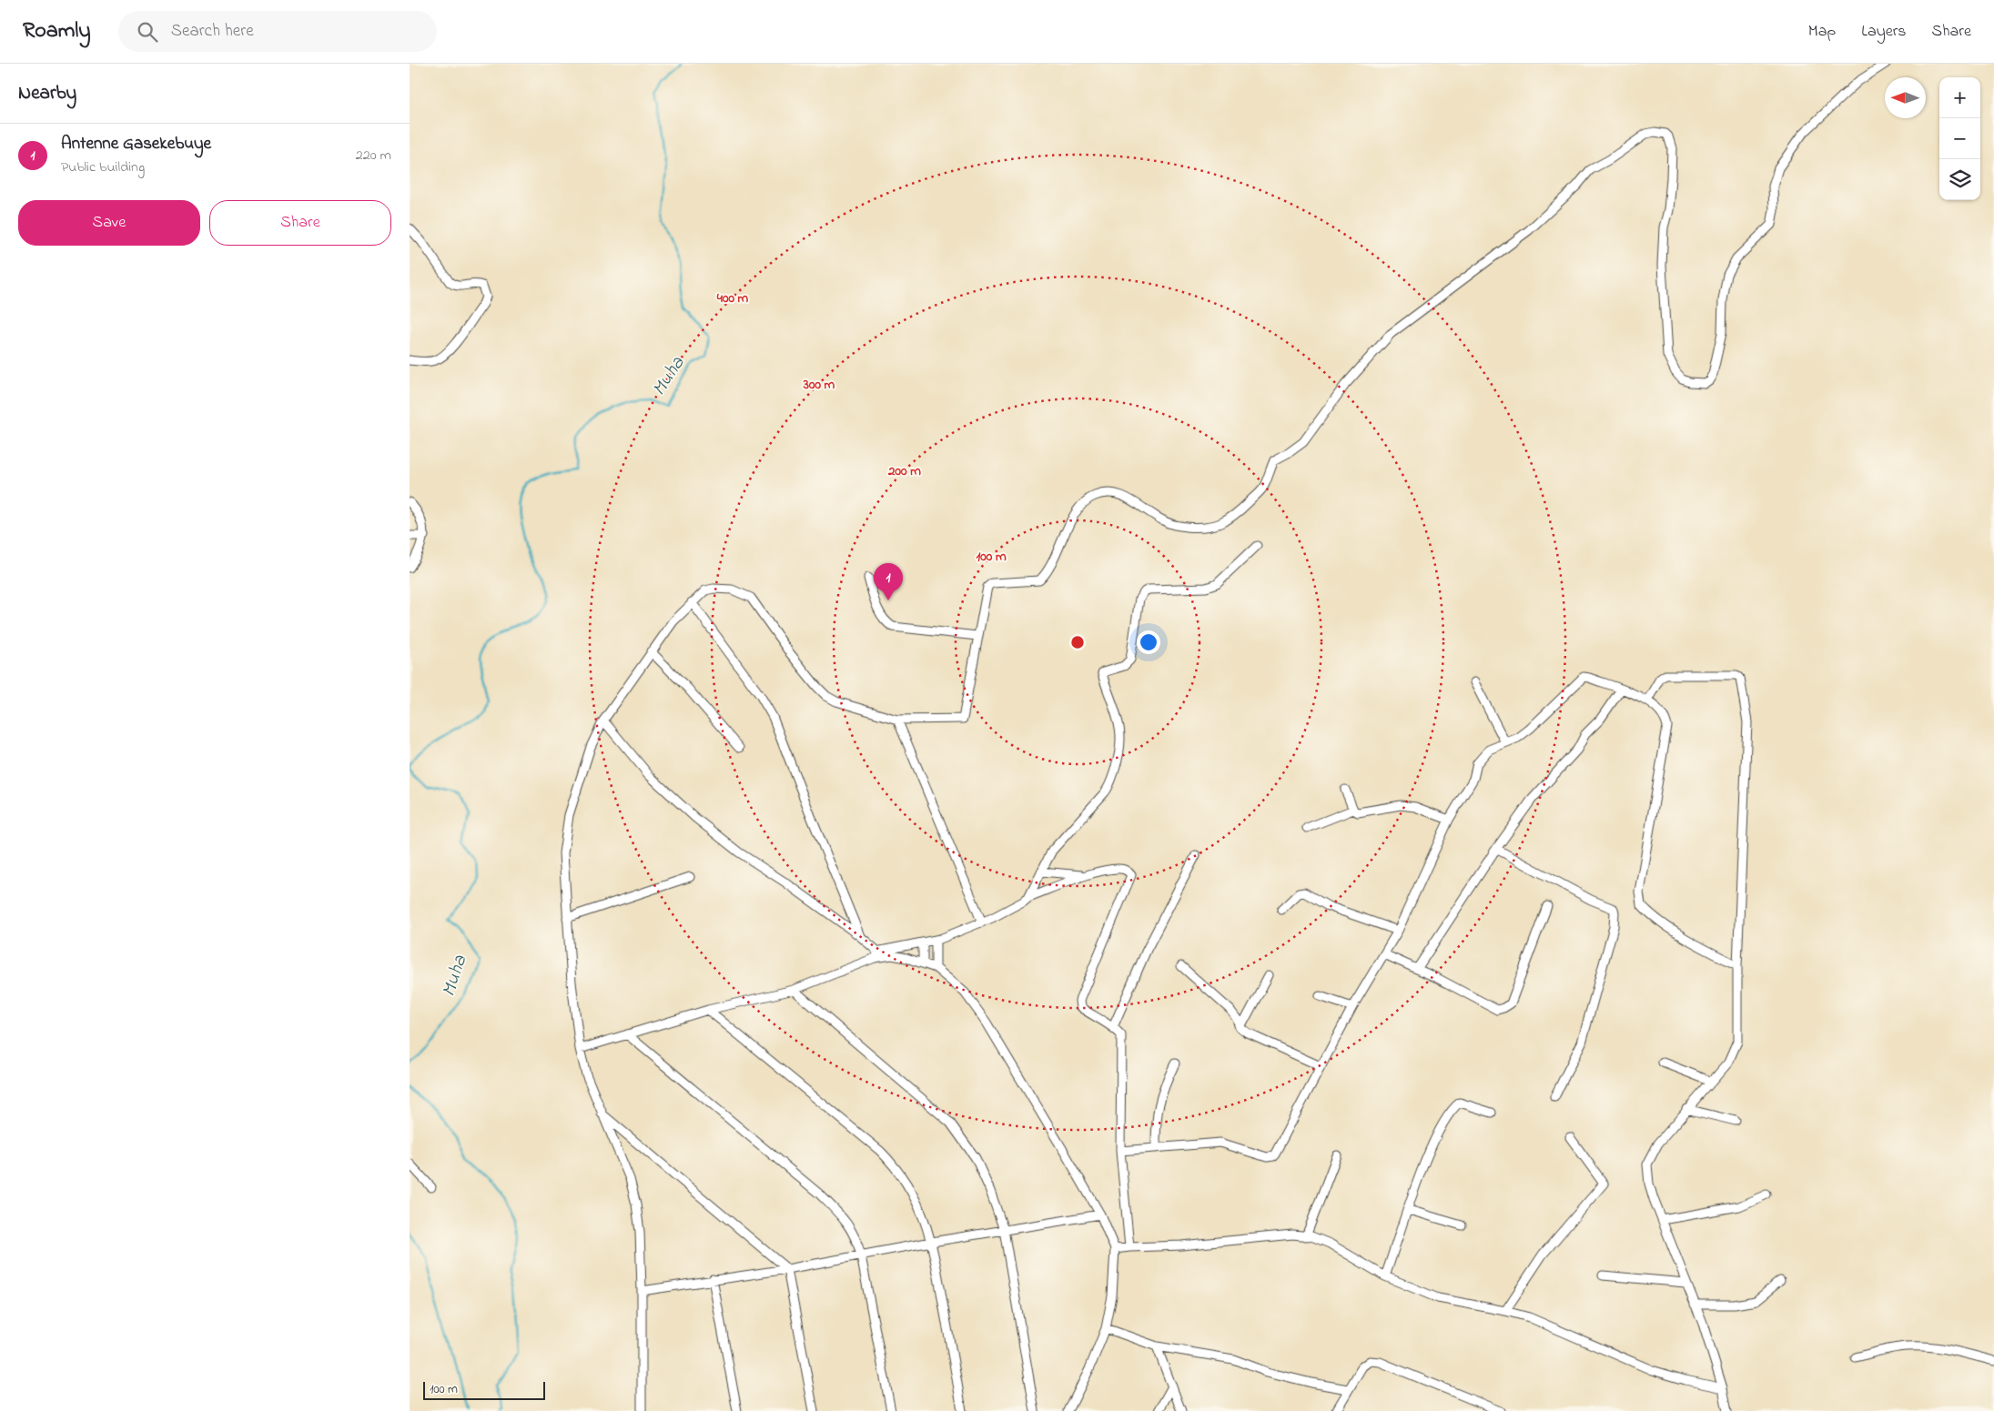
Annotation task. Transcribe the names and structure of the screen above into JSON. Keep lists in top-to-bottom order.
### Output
{
  "water": ["Muha"],
  "scale_bar": "100 m",
  "north": "left",
  "page": {
    "header": "Roamly",
    "search": "Search here",
    "nav": ["Map", "Layers", "Share"],
    "heading": "Nearby",
    "map_buttons": ["+", "−"],
    "list": [
      {
        "mark": "1",
        "name": "Antenne Gasekebuye",
        "note": "Public building",
        "value": "220 m"
      }
    ],
    "buttons": ["Save", "Share"],
    "pins": "1",
    "scale": "100 m"
  },
  "rings": [
    "400 m",
    "300 m",
    "200 m",
    "100 m"
  ]
}
